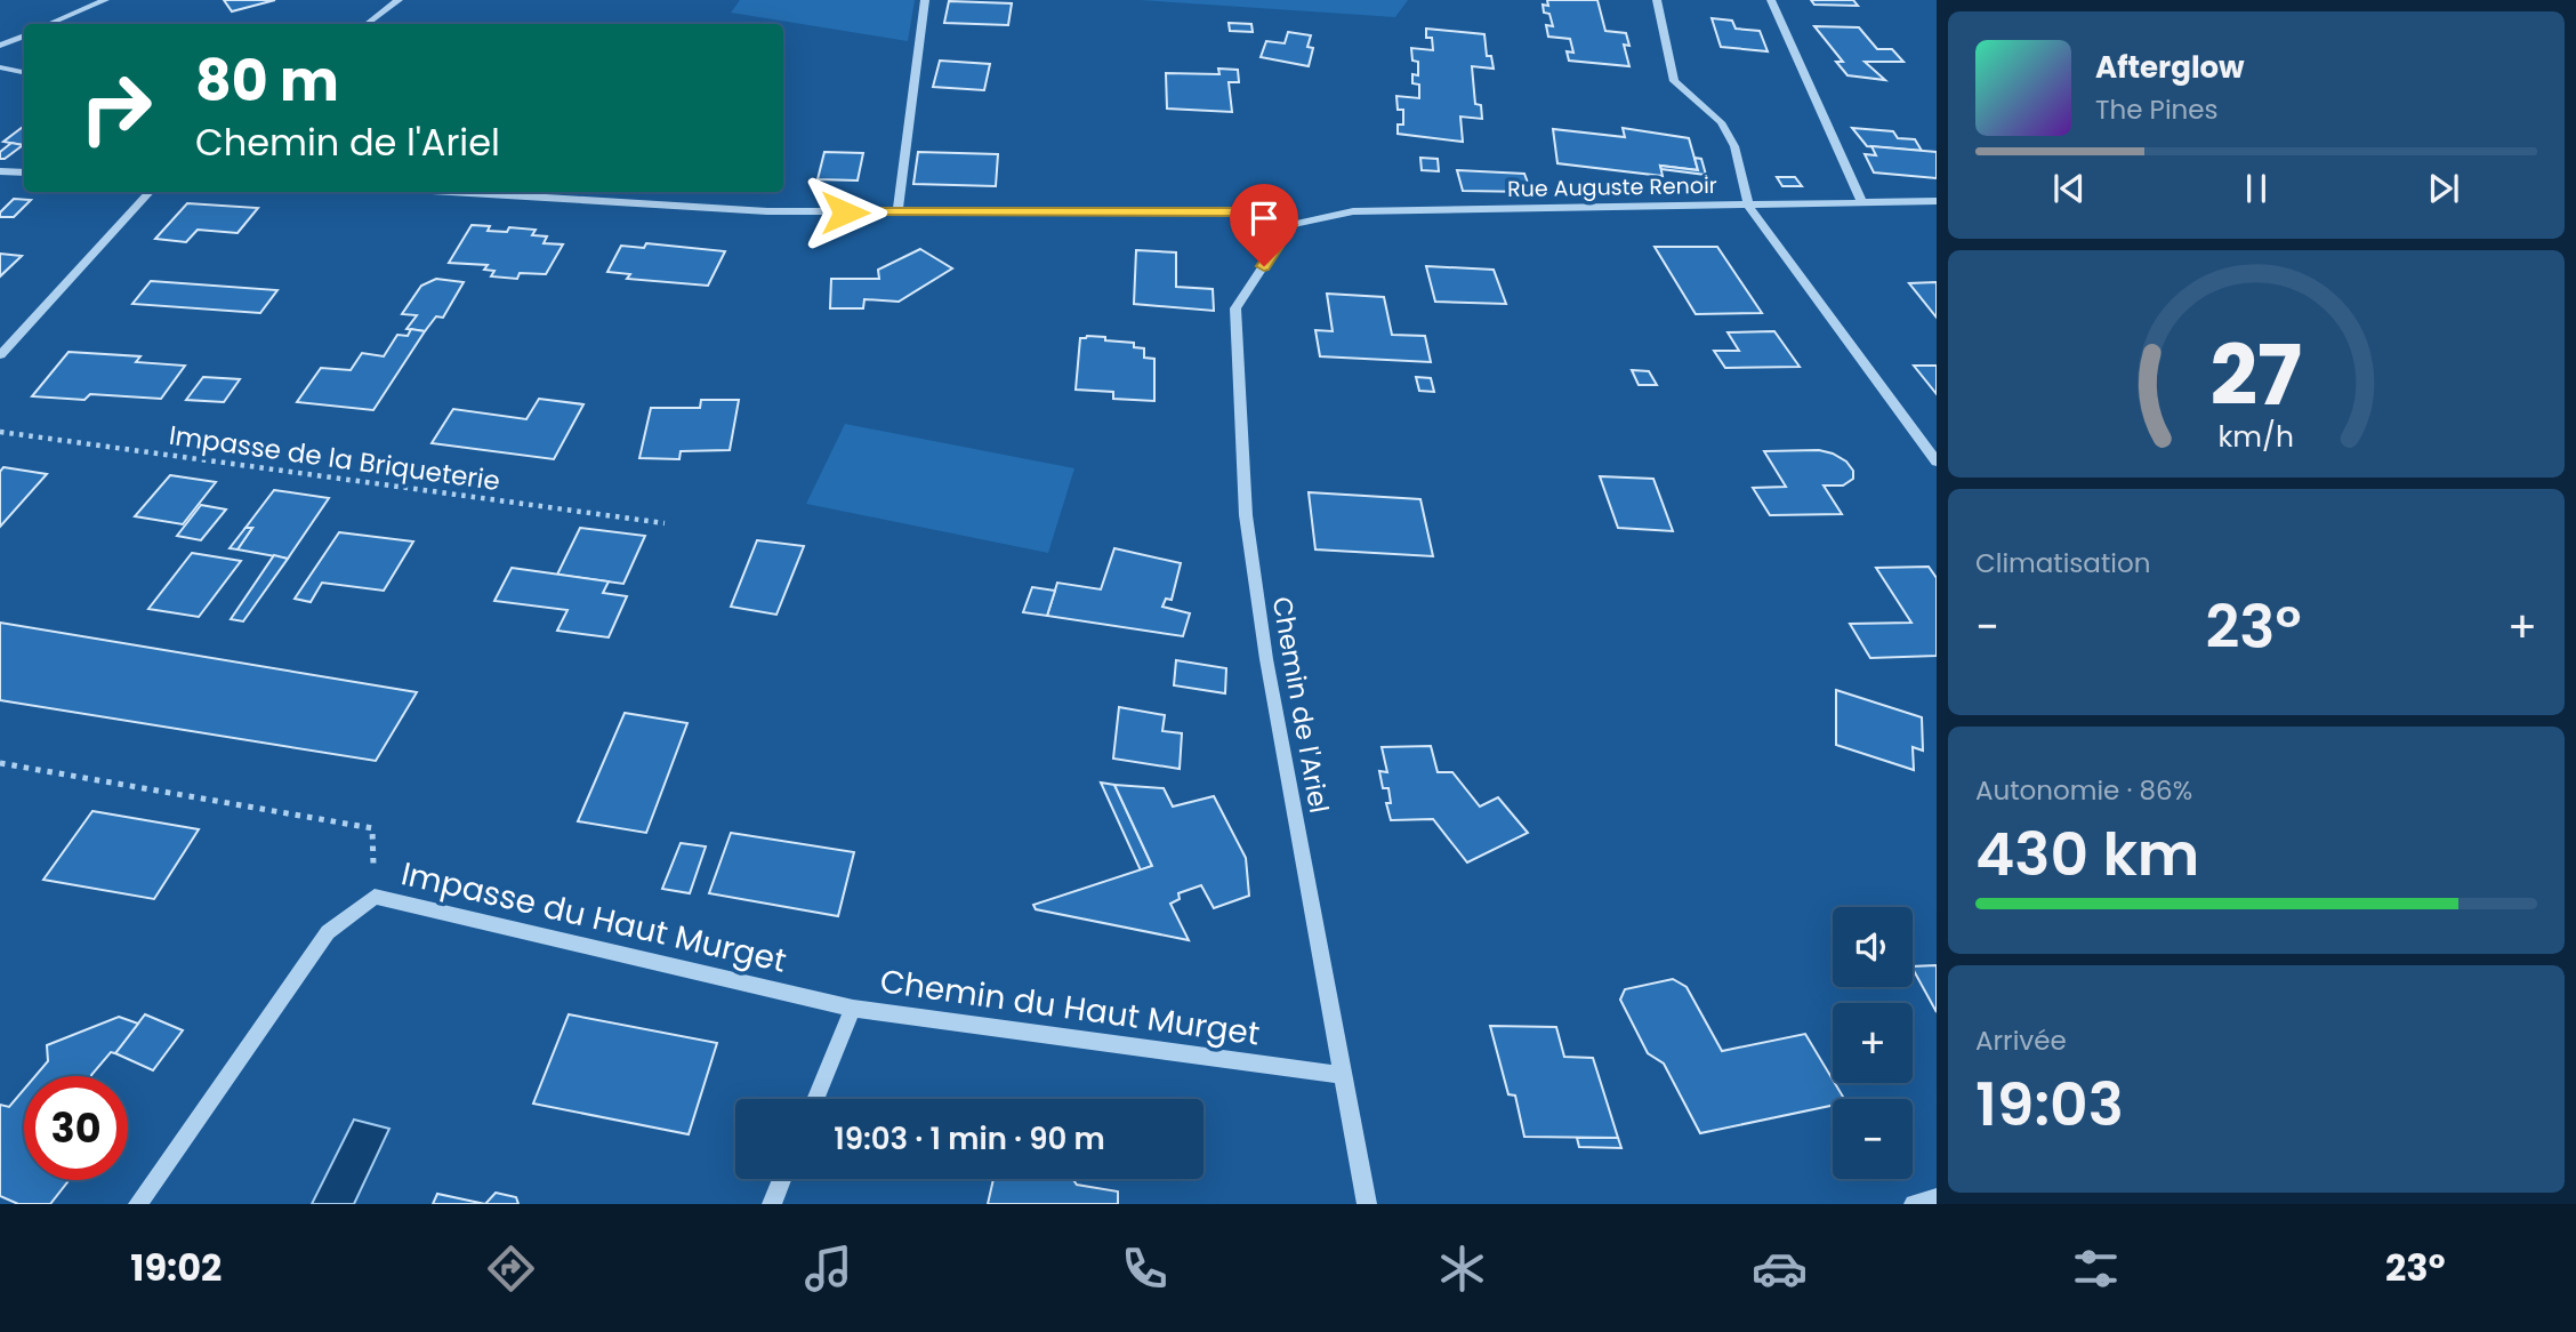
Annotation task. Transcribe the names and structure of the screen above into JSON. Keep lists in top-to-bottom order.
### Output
{
  "streets": {
    "street": [
      "Rue Auguste Renoir",
      "Chemin de l'Ariel",
      "Impasse du Haut Murget",
      "Chemin du Haut Murget"
    ],
    "path": ["Impasse de la Briqueterie"]
  },
  "crossings": [
    ["Rue Auguste Renoir", "Chemin de l'Ariel"],
    ["Chemin de l'Ariel", "Chemin du Haut Murget"],
    ["Impasse du Haut Murget", "Chemin du Haut Murget"]
  ],
  "page": {
    "turn": ["80 m", "Chemin de l'Ariel"],
    "song": ["Afterglow", "The Pines"],
    "tile": [
      "Climatisation",
      ["Autonomie · 86%", "430 km"],
      ["Arrivée", "19:03"]
    ],
    "heat": ["−", "23°", "+"],
    "map_buttons": ["+", "−"],
    "limit": "30",
    "trip": "19:03 · 1 min · 90 m",
    "tabs": ["19:02", "23°"],
    "gauge": ["27", "km/h"]
  }
}
